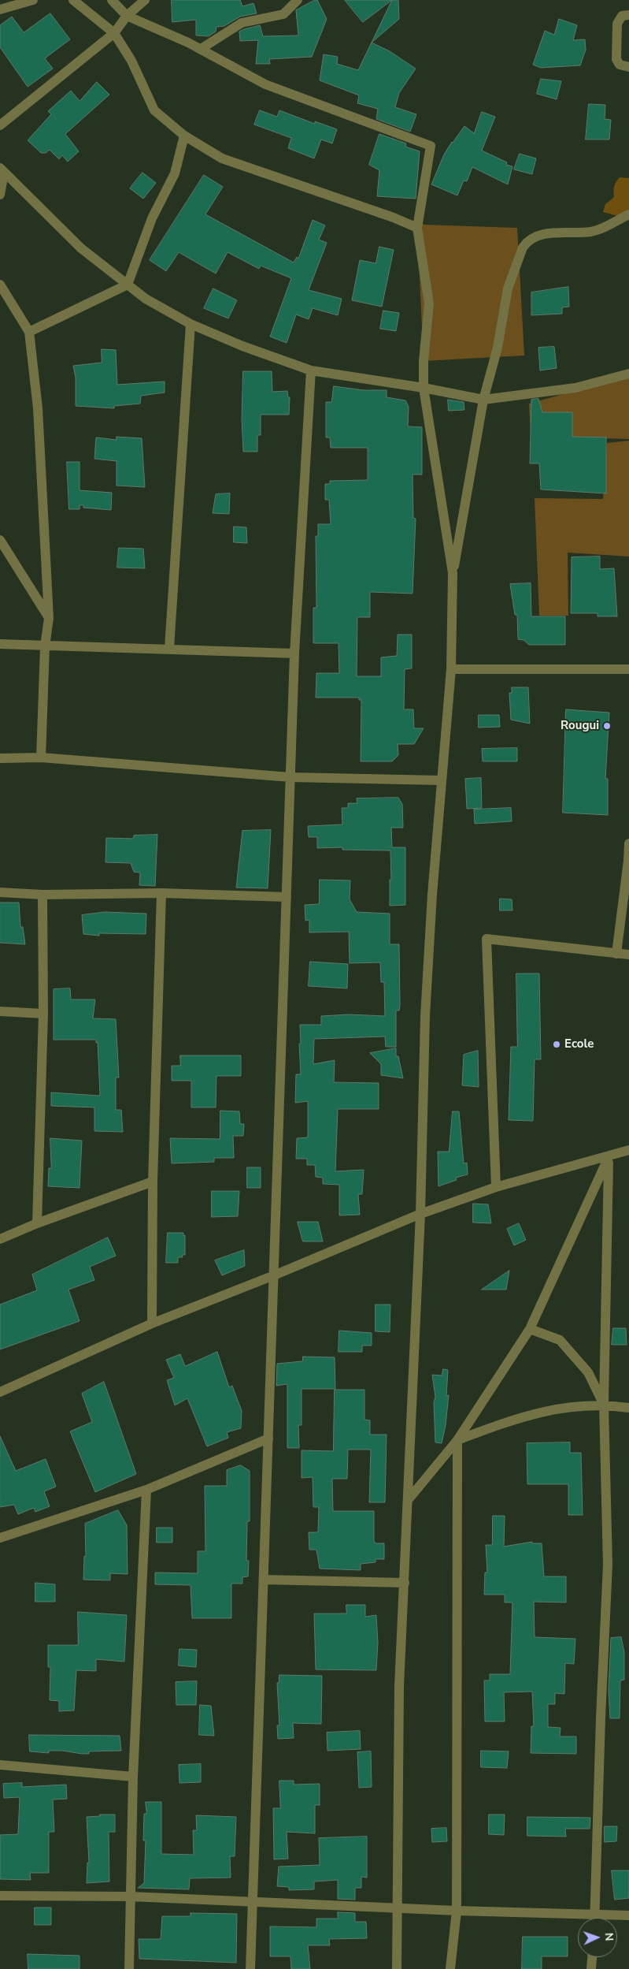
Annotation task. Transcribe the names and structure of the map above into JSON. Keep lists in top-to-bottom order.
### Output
{
  "places": ["Rougui", "Ecole"],
  "north": "right"
}
